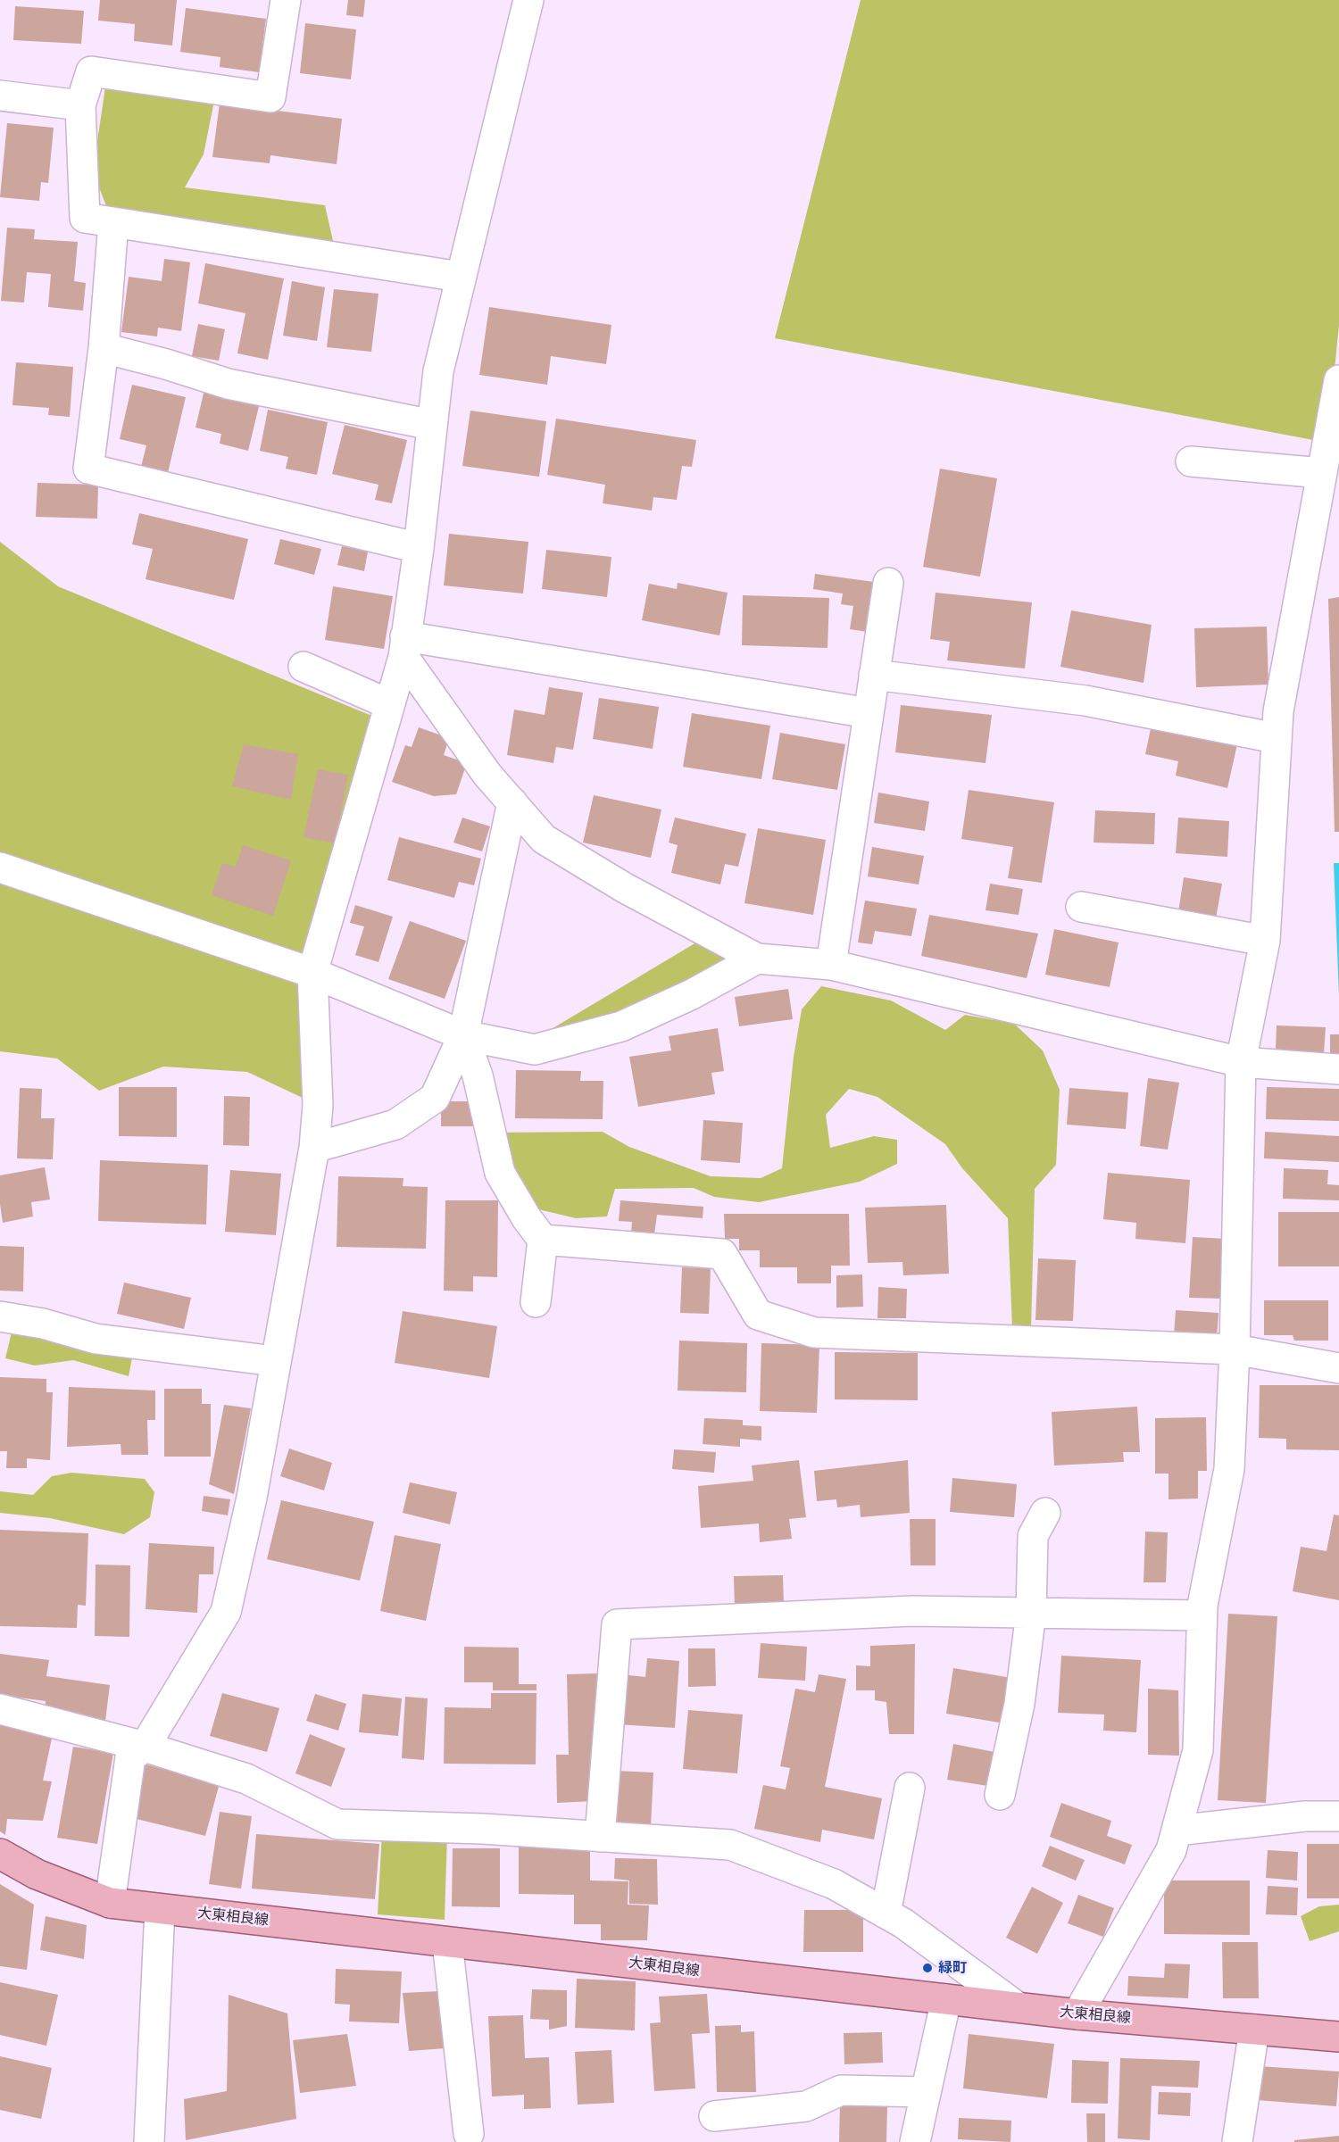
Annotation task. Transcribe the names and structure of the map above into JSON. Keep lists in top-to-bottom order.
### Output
{
  "streets": {
    "main road": ["大東相良線"]
  },
  "places": ["緑町"]
}
